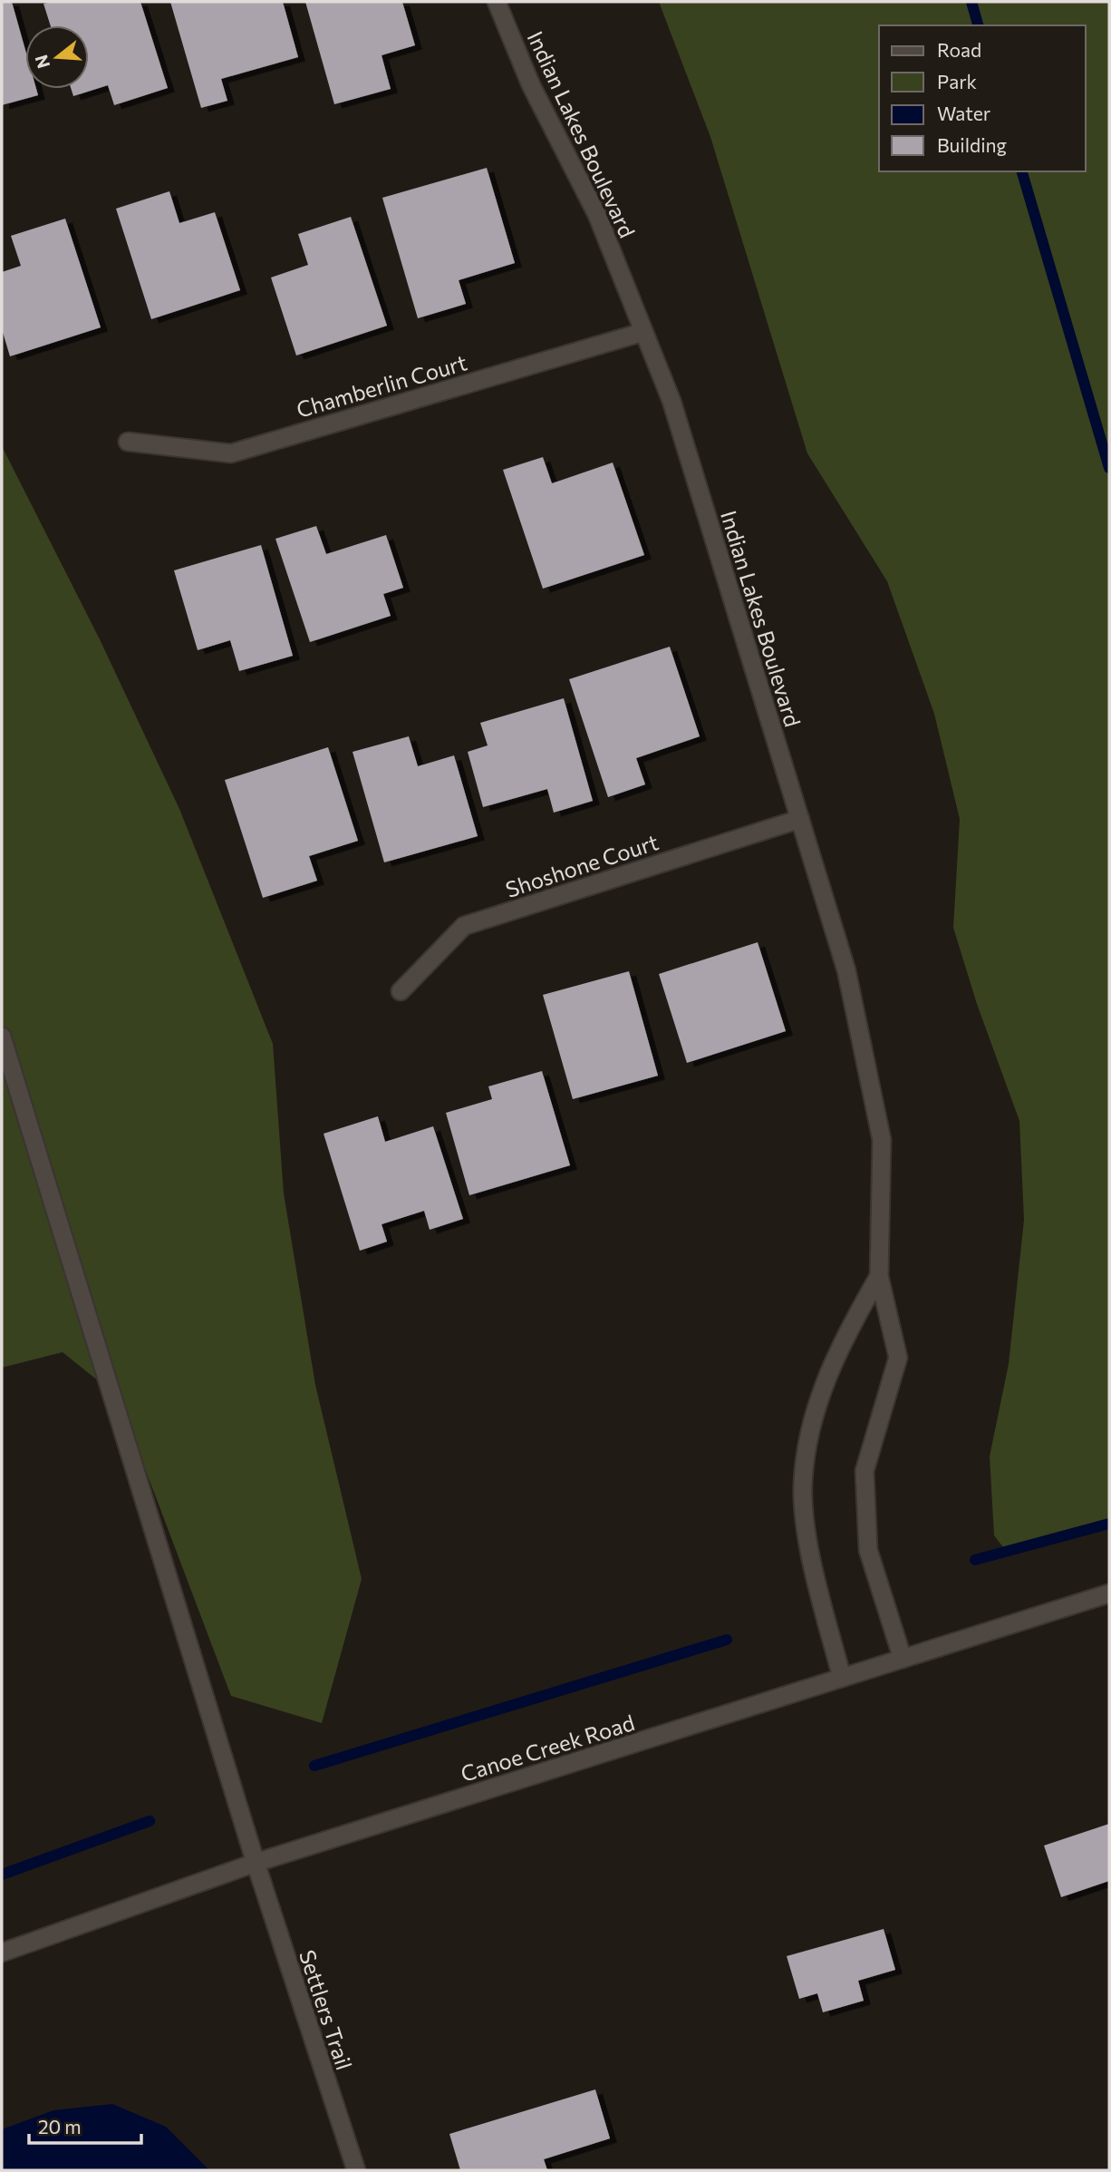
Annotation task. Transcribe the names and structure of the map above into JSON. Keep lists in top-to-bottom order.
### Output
{
  "streets": {
    "street": [
      "Indian Lakes Boulevard",
      "Chamberlin Court",
      "Shoshone Court",
      "Canoe Creek Road",
      "Settlers Trail"
    ]
  },
  "crossings": [
    ["Indian Lakes Boulevard", "Chamberlin Court"],
    ["Indian Lakes Boulevard", "Shoshone Court"],
    ["Indian Lakes Boulevard", "Canoe Creek Road"],
    ["Canoe Creek Road", "Settlers Trail"]
  ],
  "legend": [
    "Road",
    "Park",
    "Water",
    "Building"
  ],
  "scale_bar": "20 m",
  "north": "left"
}
